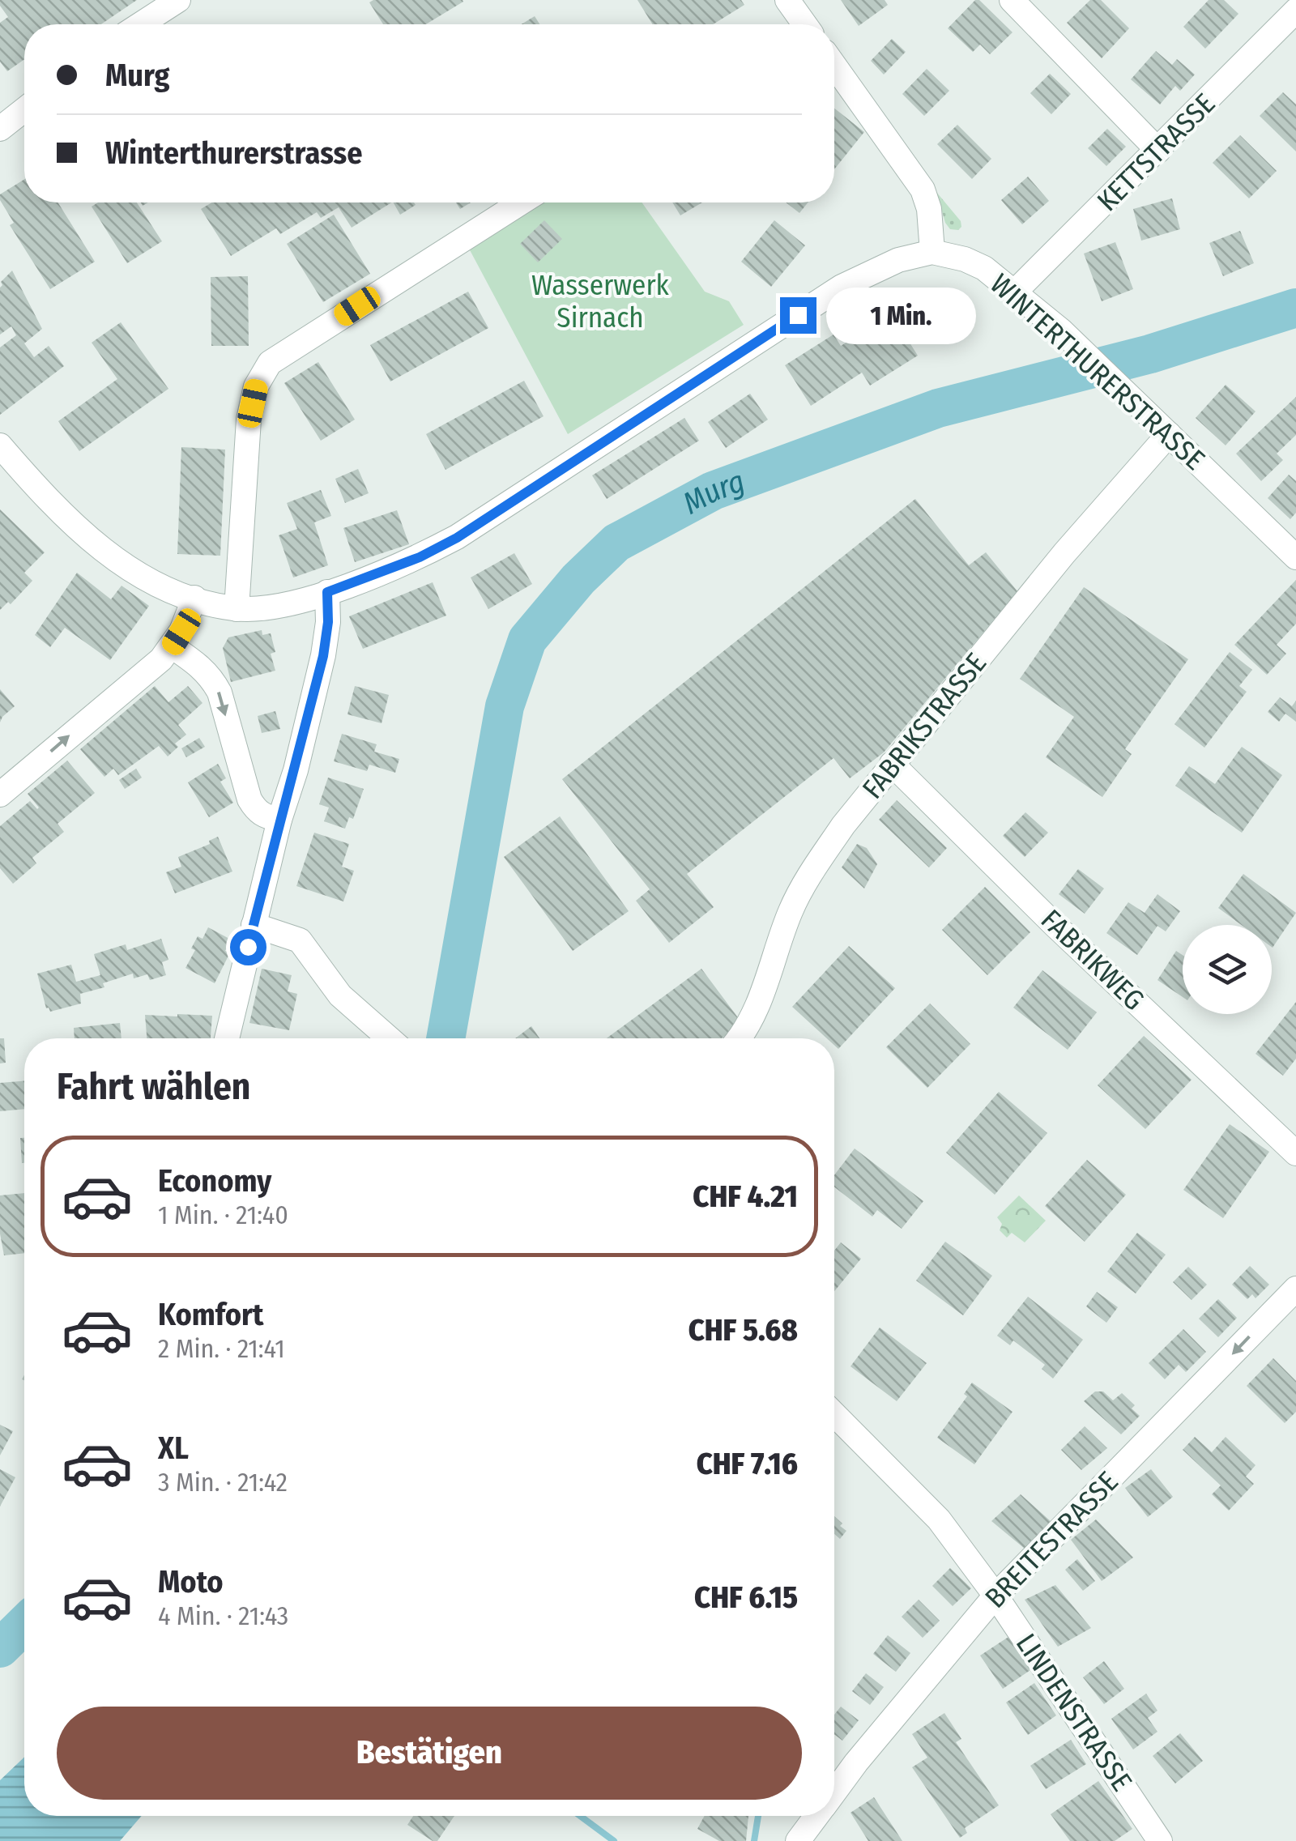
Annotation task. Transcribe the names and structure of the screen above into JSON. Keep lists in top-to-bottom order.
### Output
{
  "streets": {
    "street": [
      "KETTSTRASSE",
      "WINTERTHURERSTRASSE",
      "FABRIKSTRASSE",
      "FABRIKWEG",
      "BREITESTRASSE",
      "LINDENSTRASSE"
    ]
  },
  "crossings": [
    ["KETTSTRASSE", "WINTERTHURERSTRASSE"],
    ["WINTERTHURERSTRASSE", "FABRIKSTRASSE"],
    ["FABRIKSTRASSE", "FABRIKWEG"],
    ["BREITESTRASSE", "LINDENSTRASSE"]
  ],
  "one_way": ["BREITESTRASSE"],
  "water": ["Murg"],
  "parks": ["Wasserwerk Sirnach"],
  "page": {
    "banner": ["Murg", "Winterthurerstrasse"],
    "bubble": "1 Min.",
    "heading": "Fahrt wählen",
    "list": [
      {
        "name": "Economy",
        "note": "1 Min. · 21:40",
        "value": "CHF 4.21"
      },
      {
        "name": "Komfort",
        "note": "2 Min. · 21:41",
        "value": "CHF 5.68"
      },
      {
        "name": "XL",
        "note": "3 Min. · 21:42",
        "value": "CHF 7.16"
      },
      {
        "name": "Moto",
        "note": "4 Min. · 21:43",
        "value": "CHF 6.15"
      }
    ],
    "buttons": "Bestätigen"
  }
}
